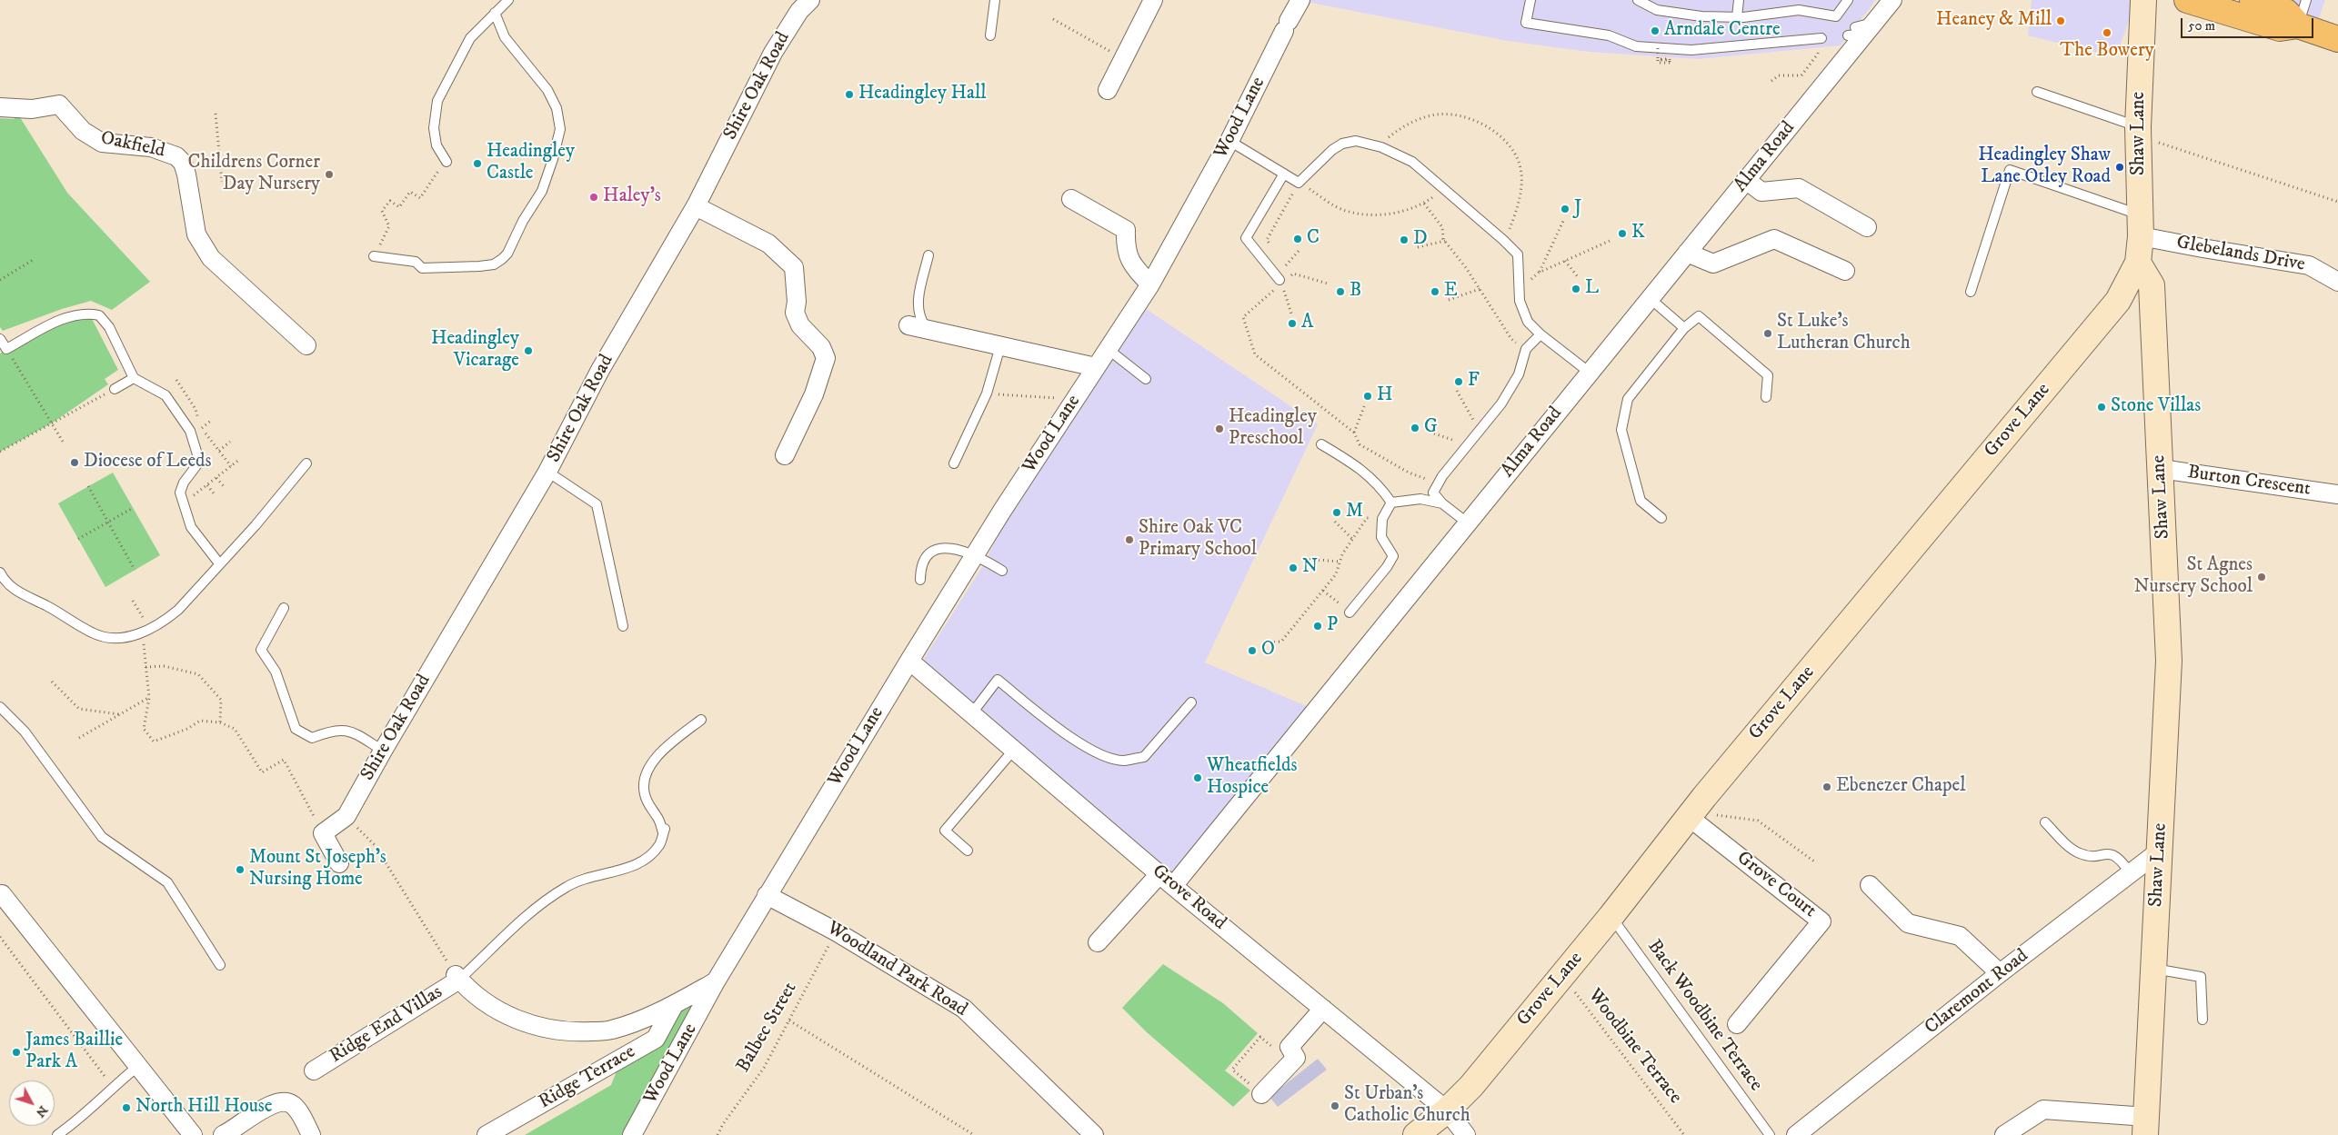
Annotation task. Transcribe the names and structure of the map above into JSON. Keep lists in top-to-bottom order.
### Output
{
  "streets": {
    "main road": ["Shaw Lane", "Grove Lane"],
    "street": [
      "Shire Oak Road",
      "Wood Lane",
      "Oakfield",
      "Alma Road",
      "Glebelands Drive",
      "Burton Crescent",
      "Grove Court",
      "Grove Road",
      "Woodland Park Road",
      "Claremont Road",
      "Ridge End Villas",
      "Ridge Terrace"
    ],
    "lane": ["Back Woodbine Terrace"],
    "path": ["Balbec Street", "Woodbine Terrace"]
  },
  "crossings": [
    ["Wood Lane", "Grove Road"],
    ["Wood Lane", "Woodland Park Road"],
    ["Shaw Lane", "Glebelands Drive"],
    ["Shaw Lane", "Grove Lane"],
    ["Shaw Lane", "Burton Crescent"],
    ["Shaw Lane", "Claremont Road"],
    ["Alma Road", "Grove Road"],
    ["Grove Lane", "Grove Court"],
    ["Grove Lane", "Grove Road"],
    ["Grove Lane", "Back Woodbine Terrace"],
    ["Grove Lane", "Woodbine Terrace"],
    ["Woodland Park Road", "Balbec Street"]
  ],
  "places": [
    "Heaney & Mill",
    "Arndale Centre",
    "The Bowery",
    "Headingley Hall",
    "Headingley Castle",
    "Headingley Shaw Lane Otley Road",
    "Childrens Corner Day Nursery",
    "Haley's",
    "J",
    "K",
    "C",
    "D",
    "L",
    "B",
    "E",
    "A",
    "St Luke's Lutheran Church",
    "Headingley Vicarage",
    "F",
    "H",
    "Stone Villas",
    "G",
    "Headingley Preschool",
    "Diocese of Leeds",
    "M",
    "Shire Oak VC Primary School",
    "N",
    "St Agnes Nursery School",
    "P",
    "O",
    "Wheatfields Hospice",
    "Ebenezer Chapel",
    "Mount St Joseph's Nursing Home",
    "James Baillie Park A",
    "St Urban's Catholic Church",
    "North Hill House"
  ],
  "scale_bar": "50 m",
  "north": "bottom right"
}
